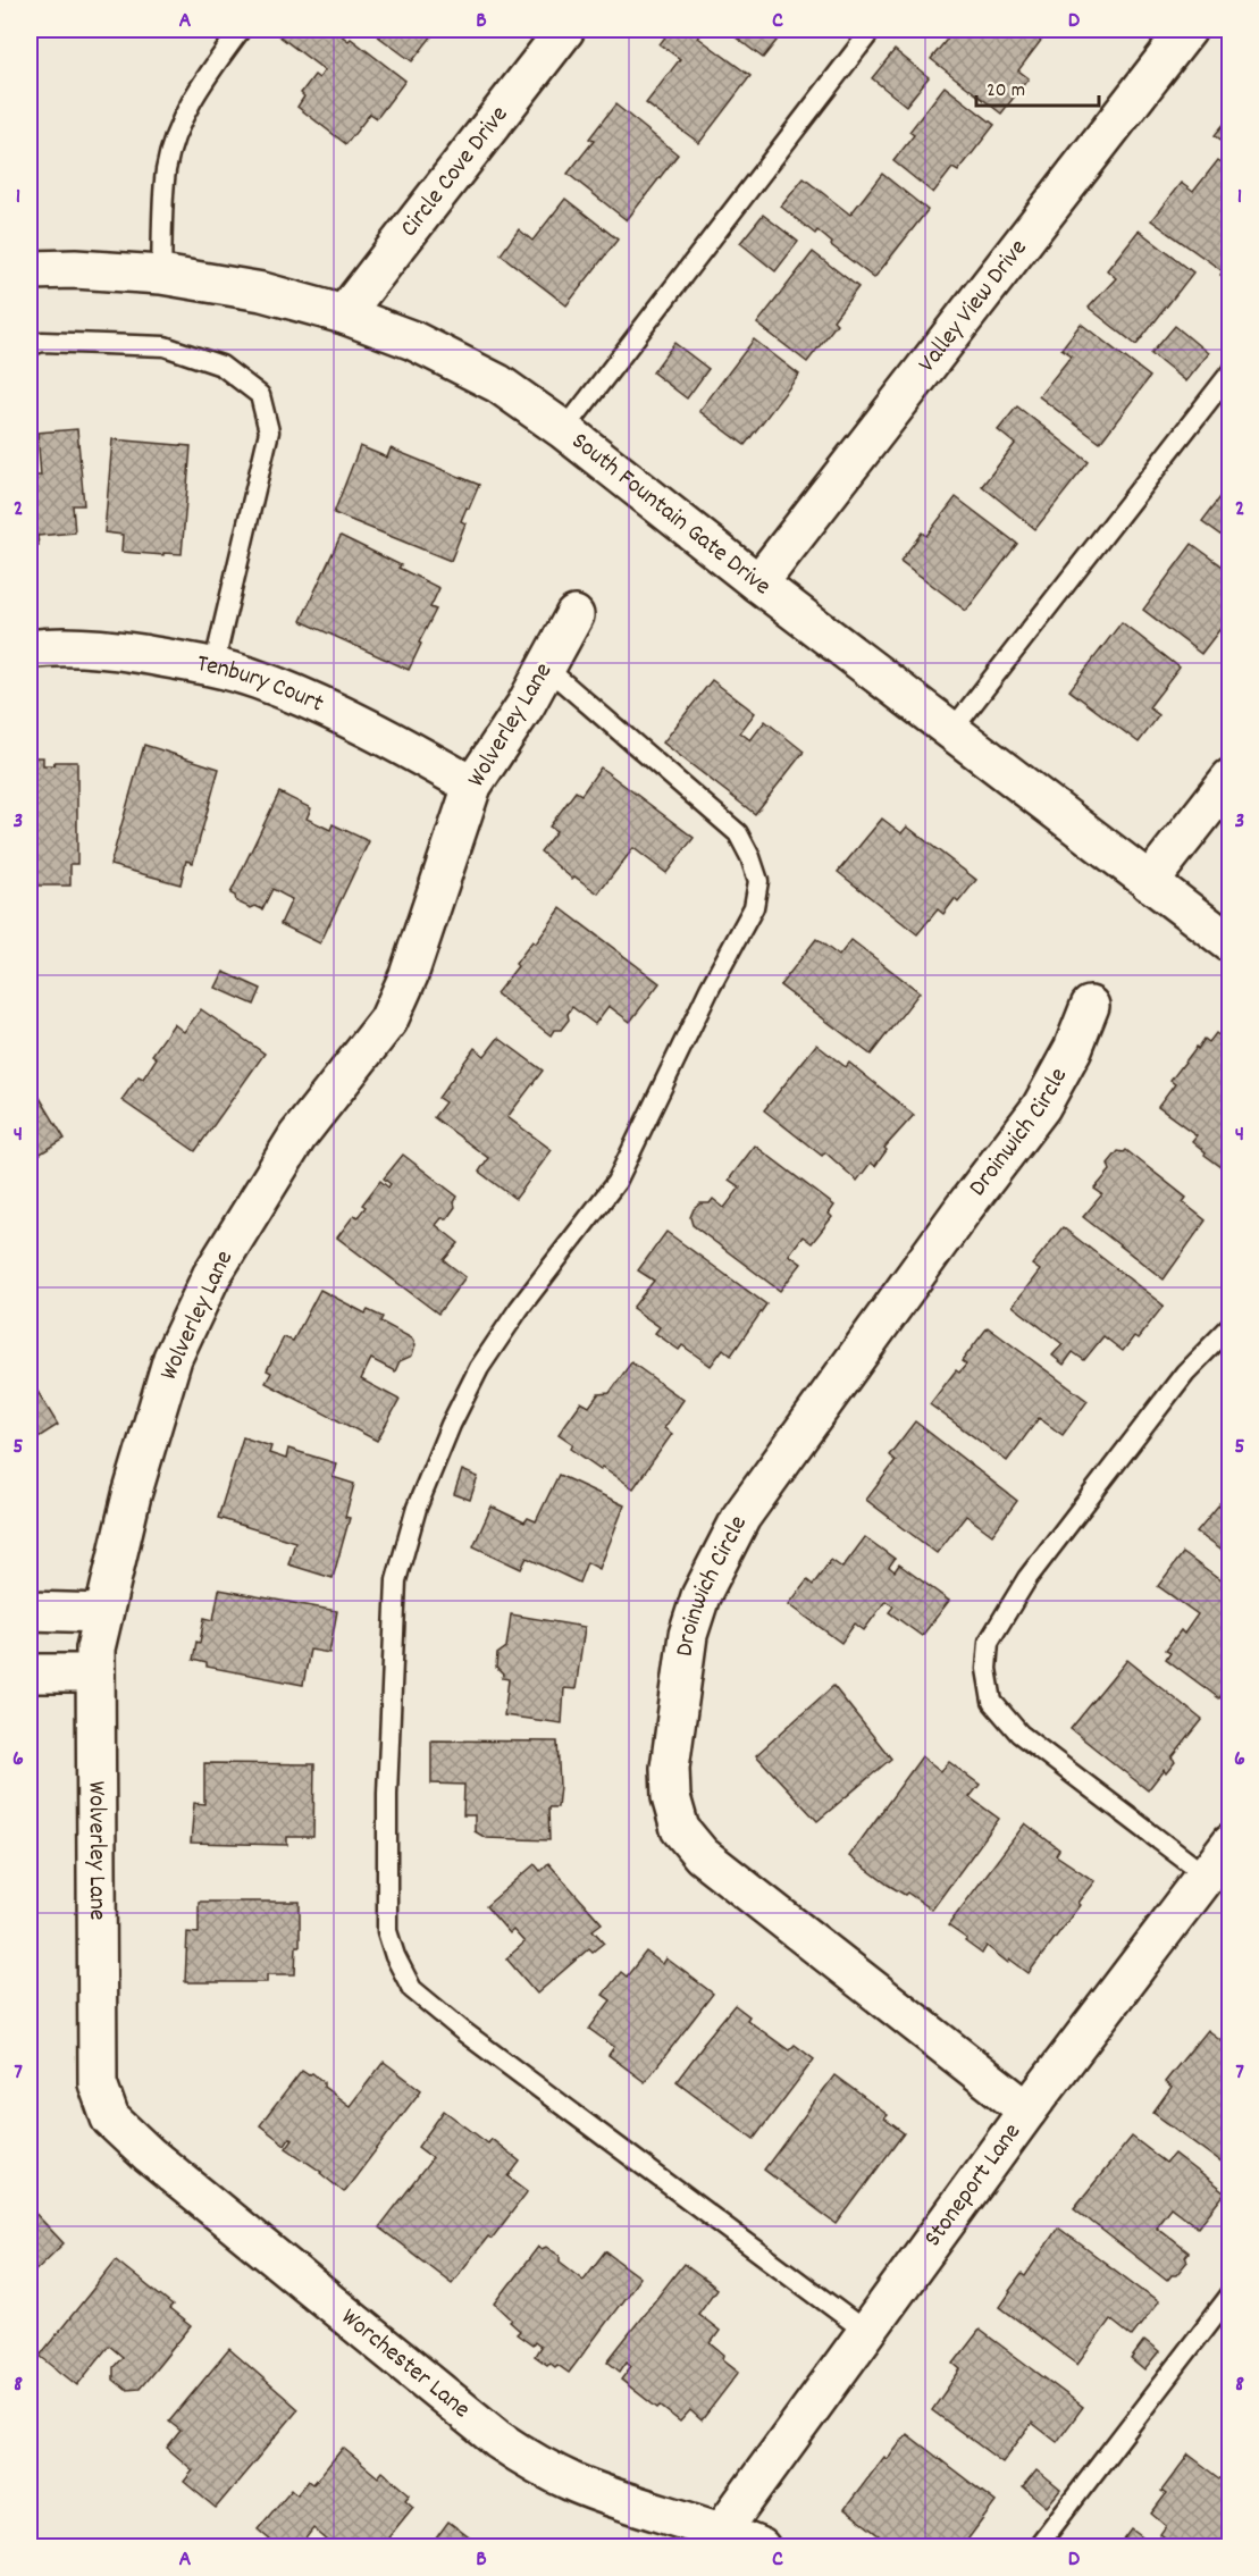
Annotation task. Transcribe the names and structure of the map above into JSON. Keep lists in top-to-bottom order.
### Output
{
  "streets": {
    "street": [
      "Circle Cove Drive",
      "Valley View Drive",
      "South Fountain Gate Drive",
      "Tenbury Court",
      "Wolverley Lane",
      "Droinwich Circle",
      "Stoneport Lane",
      "Worchester Lane"
    ]
  },
  "crossings": [
    ["Circle Cove Drive", "South Fountain Gate Drive"],
    ["Valley View Drive", "South Fountain Gate Drive"],
    ["Tenbury Court", "Wolverley Lane"],
    ["Wolverley Lane", "Worchester Lane"],
    ["Droinwich Circle", "Stoneport Lane"],
    ["Stoneport Lane", "Worchester Lane"]
  ],
  "scale_bar": "20 m",
  "grid": {
    "columns": [
      "A",
      "B",
      "C",
      "D"
    ],
    "rows": [
      "1",
      "2",
      "3",
      "4",
      "5",
      "6",
      "7",
      "8"
    ]
  }
}
